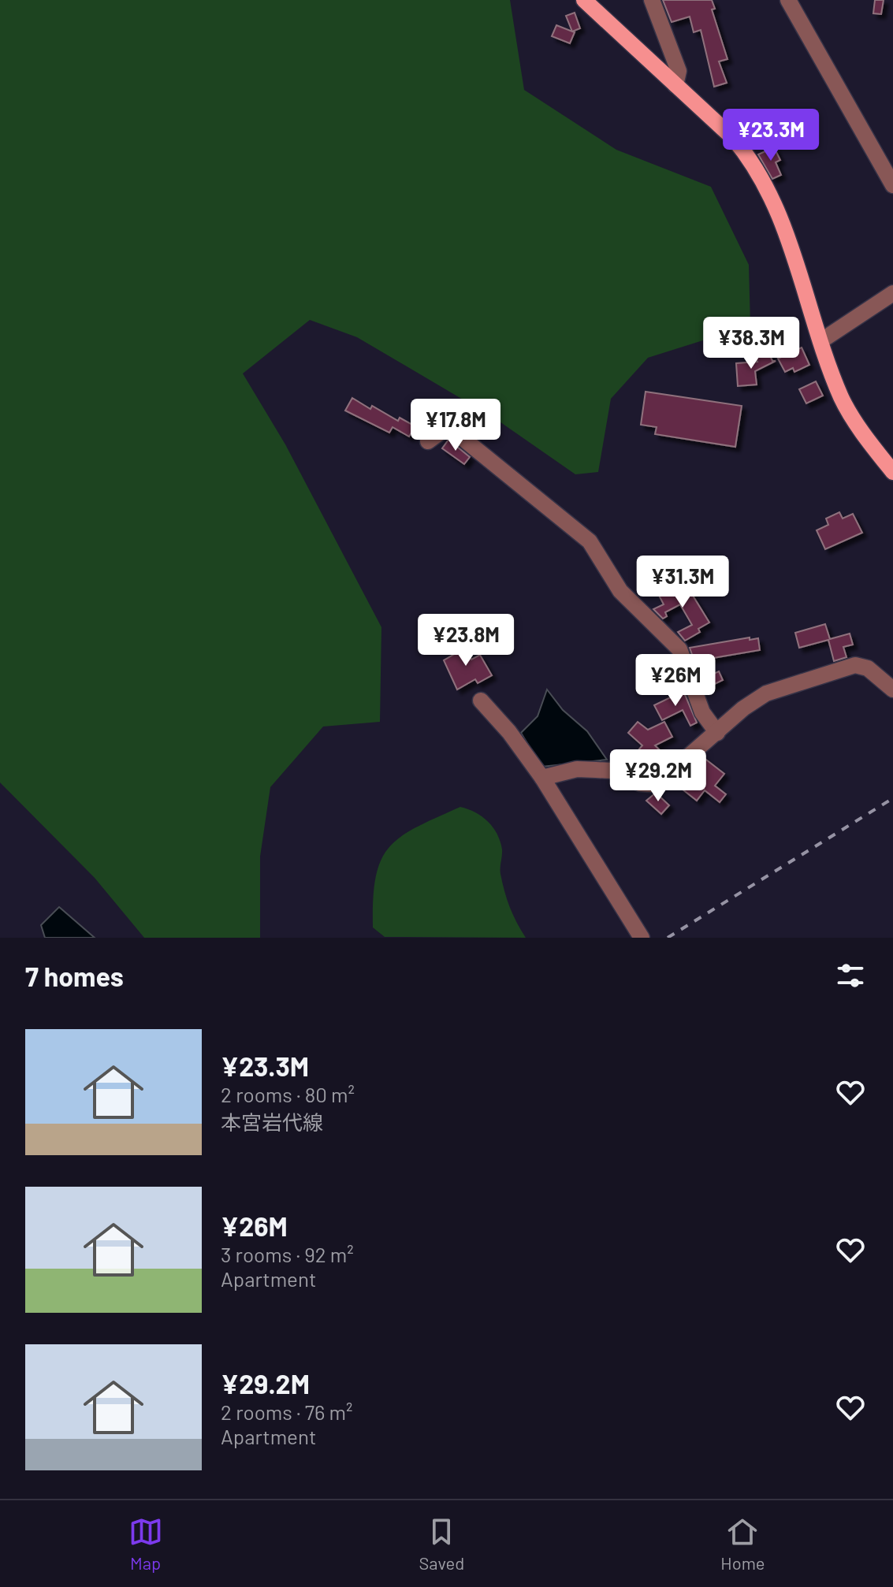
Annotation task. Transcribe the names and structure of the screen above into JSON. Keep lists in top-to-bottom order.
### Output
{
  "page": {
    "price": [
      "¥23.3M",
      "¥38.3M",
      "¥17.8M",
      "¥31.3M",
      "¥23.8M",
      "¥26M",
      "¥29.2M"
    ],
    "heading": "7 homes",
    "list": [
      {
        "name": "¥23.3M",
        "note": "2 rooms · 80 m² · 本宮岩代線"
      },
      {
        "name": "¥26M",
        "note": "3 rooms · 92 m² · Apartment"
      },
      {
        "name": "¥29.2M",
        "note": "2 rooms · 76 m² · Apartment"
      }
    ],
    "tabs": ["Map", "Saved", "Home"]
  }
}
